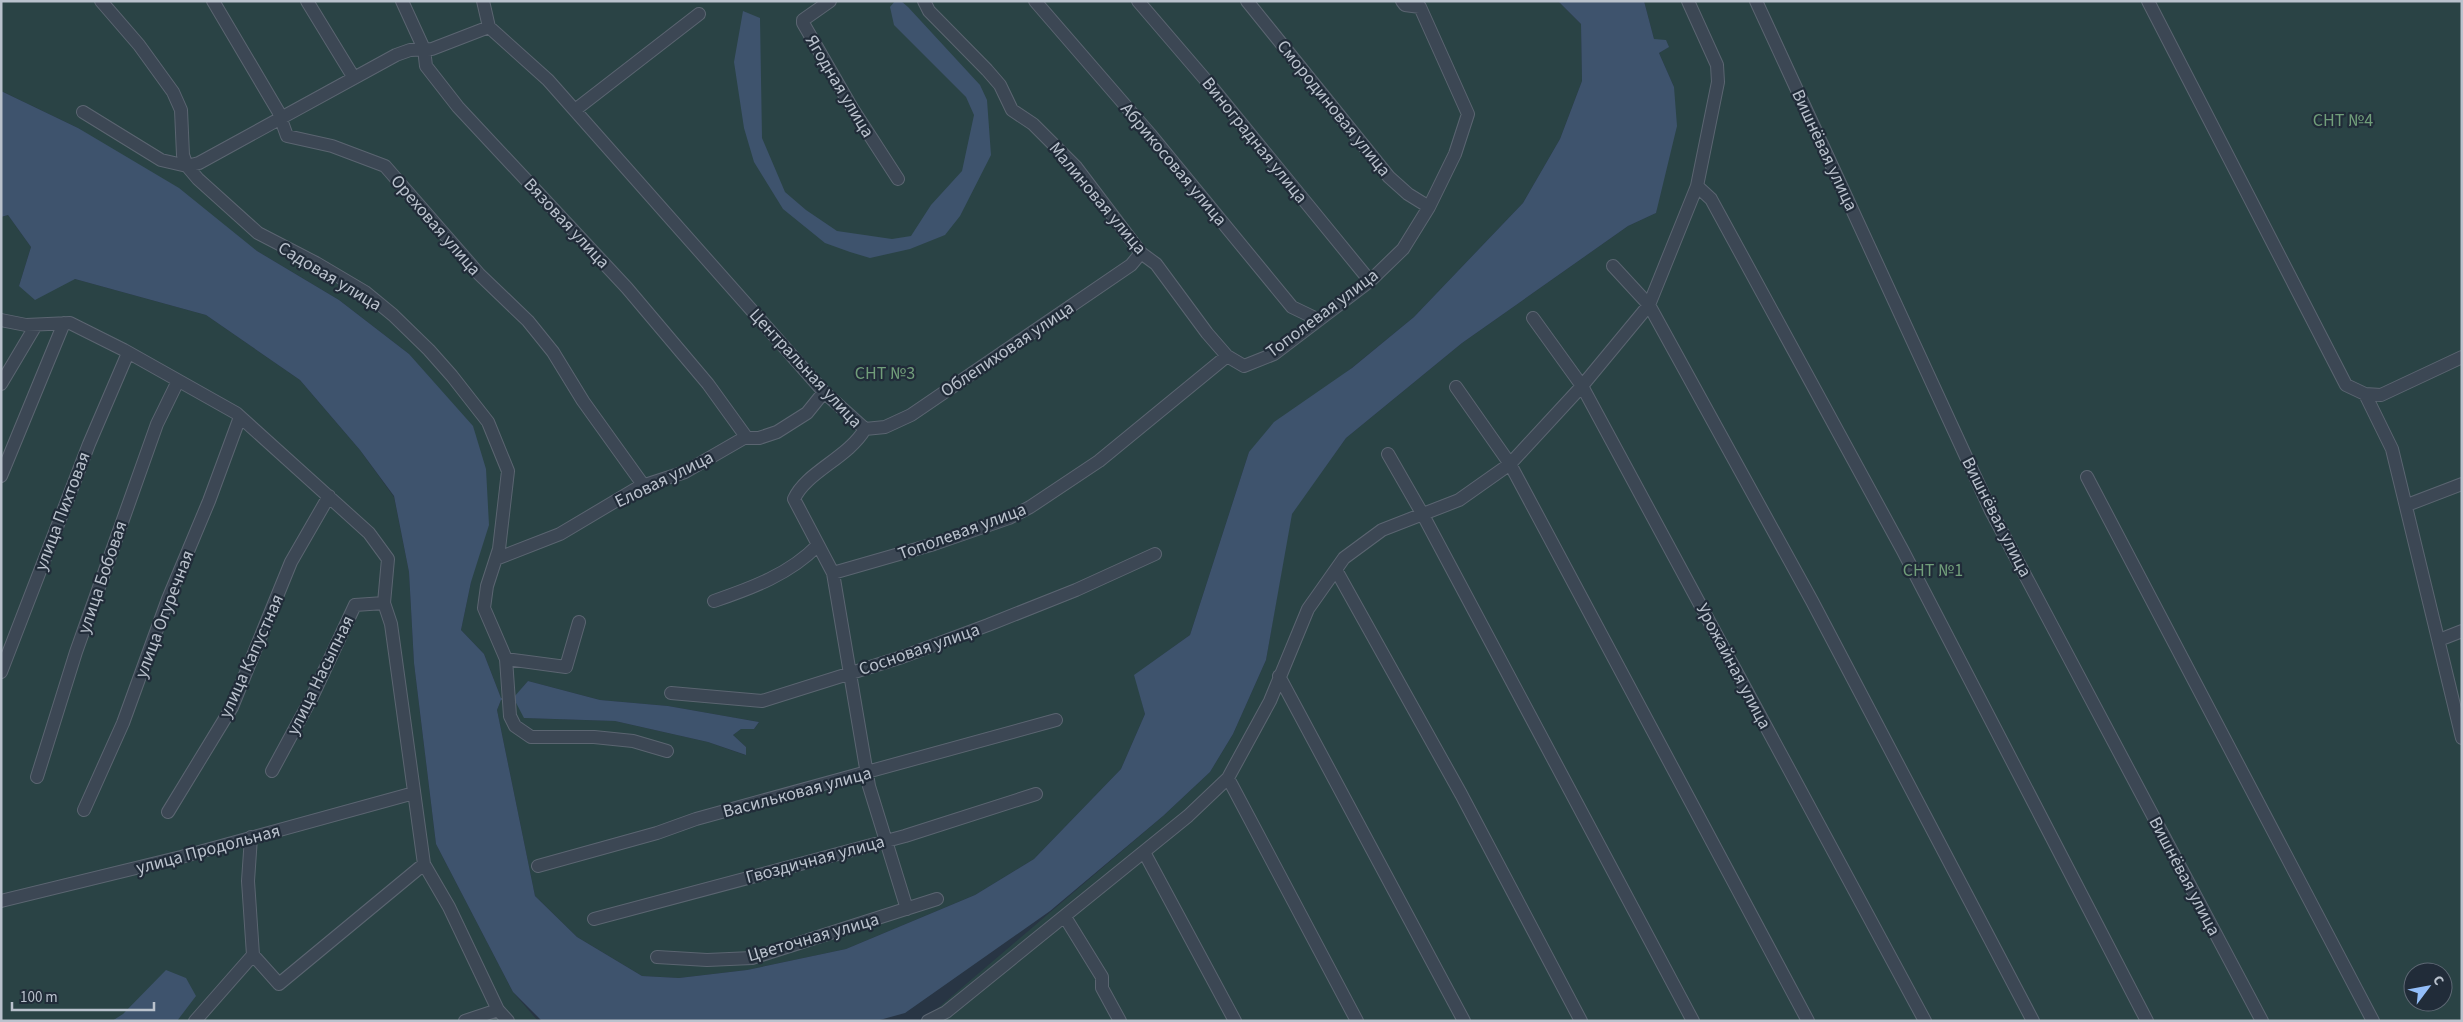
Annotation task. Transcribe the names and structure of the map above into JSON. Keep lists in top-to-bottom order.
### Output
{
  "streets": {
    "street": [
      "Ягодная улица",
      "Смородиновая улица",
      "Виноградная улица",
      "Вишнёвая улица",
      "Абрикосовая улица",
      "Малиновая улица",
      "Вязовая улица",
      "Ореховая улица",
      "Садовая улица",
      "Тополевая улица",
      "Облепиховая улица",
      "Центральная улица",
      "Еловая улица",
      "улица Пихтовая",
      "улица Бобовая",
      "улица Огуречная",
      "Сосновая улица",
      "улица Капустная",
      "Урожайная улица",
      "улица Насыпная",
      "Васильковая улица",
      "улица Продольная",
      "Гвоздичная улица",
      "Цветочная улица"
    ]
  },
  "crossings": [
    ["Смородиновая улица", "Тополевая улица"],
    ["Виноградная улица", "Тополевая улица"],
    ["Абрикосовая улица", "Тополевая улица"],
    ["Малиновая улица", "Тополевая улица"],
    ["Малиновая улица", "Облепиховая улица"],
    ["Вязовая улица", "Еловая улица"],
    ["Ореховая улица", "Еловая улица"],
    ["Садовая улица", "Еловая улица"],
    ["Тополевая улица", "Центральная улица"],
    ["Облепиховая улица", "Центральная улица"],
    ["Центральная улица", "Еловая улица"],
    ["Центральная улица", "Сосновая улица"],
    ["Центральная улица", "Васильковая улица"],
    ["Центральная улица", "Гвоздичная улица"],
    ["Центральная улица", "Цветочная улица"]
  ],
  "parks": ["СНТ №4", "СНТ №3", "СНТ №1"],
  "scale_bar": "100 m",
  "north": "top right"
}
